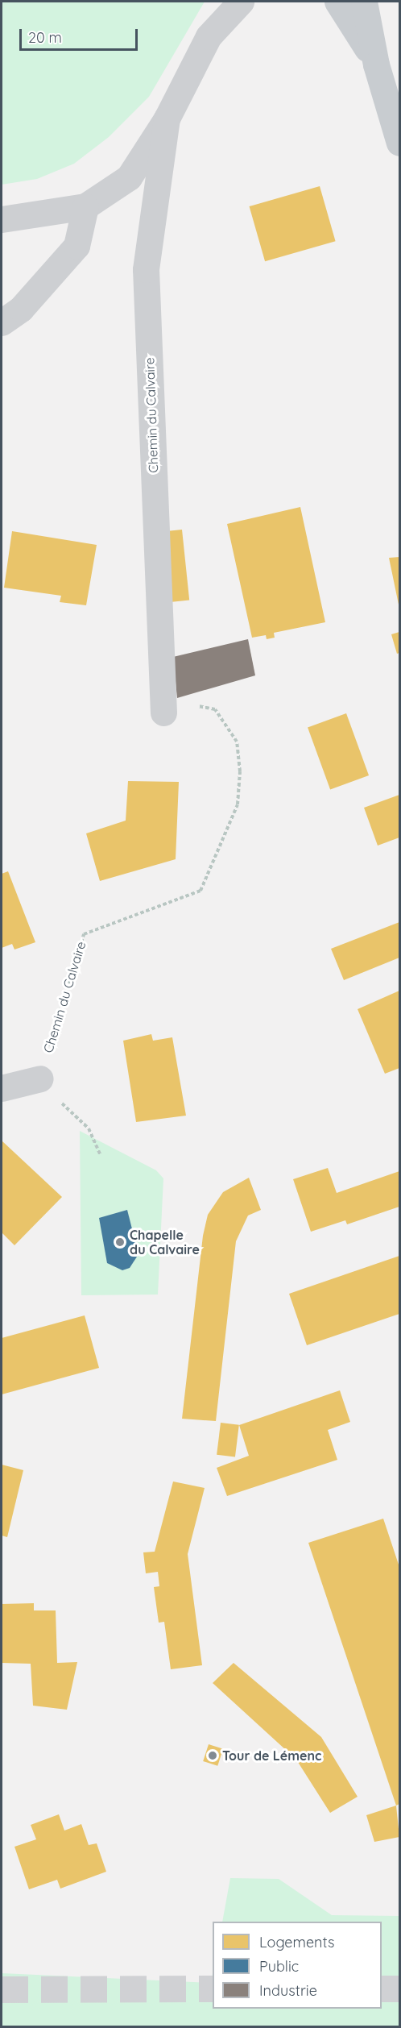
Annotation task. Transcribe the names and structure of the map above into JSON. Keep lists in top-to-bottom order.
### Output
{
  "streets": {
    "street": ["Chemin du Calvaire"]
  },
  "places": ["Chapelle du Calvaire", "Tour de Lémenc"],
  "legend": ["Logements", "Public", "Industrie"],
  "scale_bar": "20 m"
}
